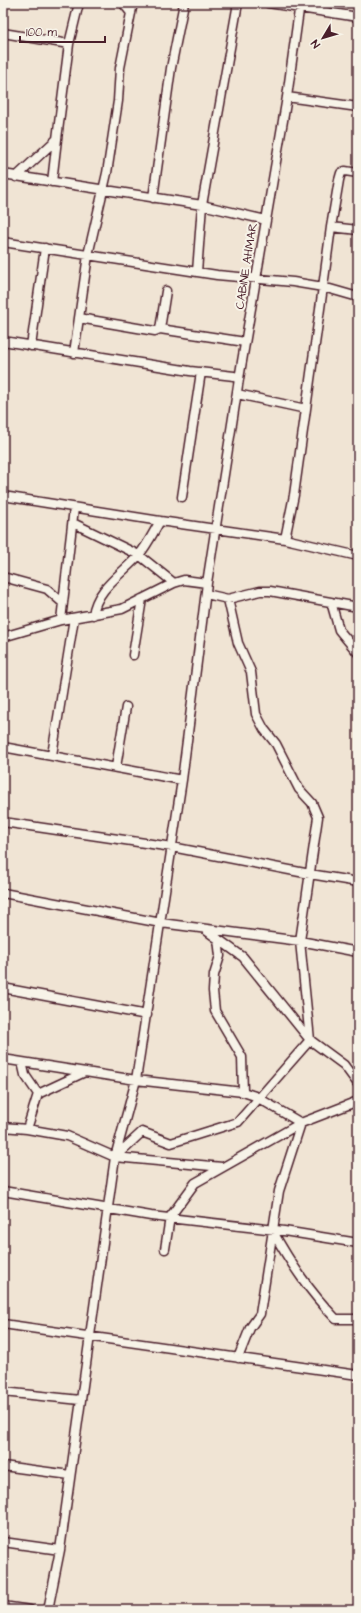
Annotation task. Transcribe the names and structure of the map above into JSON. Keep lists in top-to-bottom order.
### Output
{
  "streets": {
    "street": ["CABINE AHMAR"]
  },
  "scale_bar": "100 m",
  "north": "bottom left"
}
